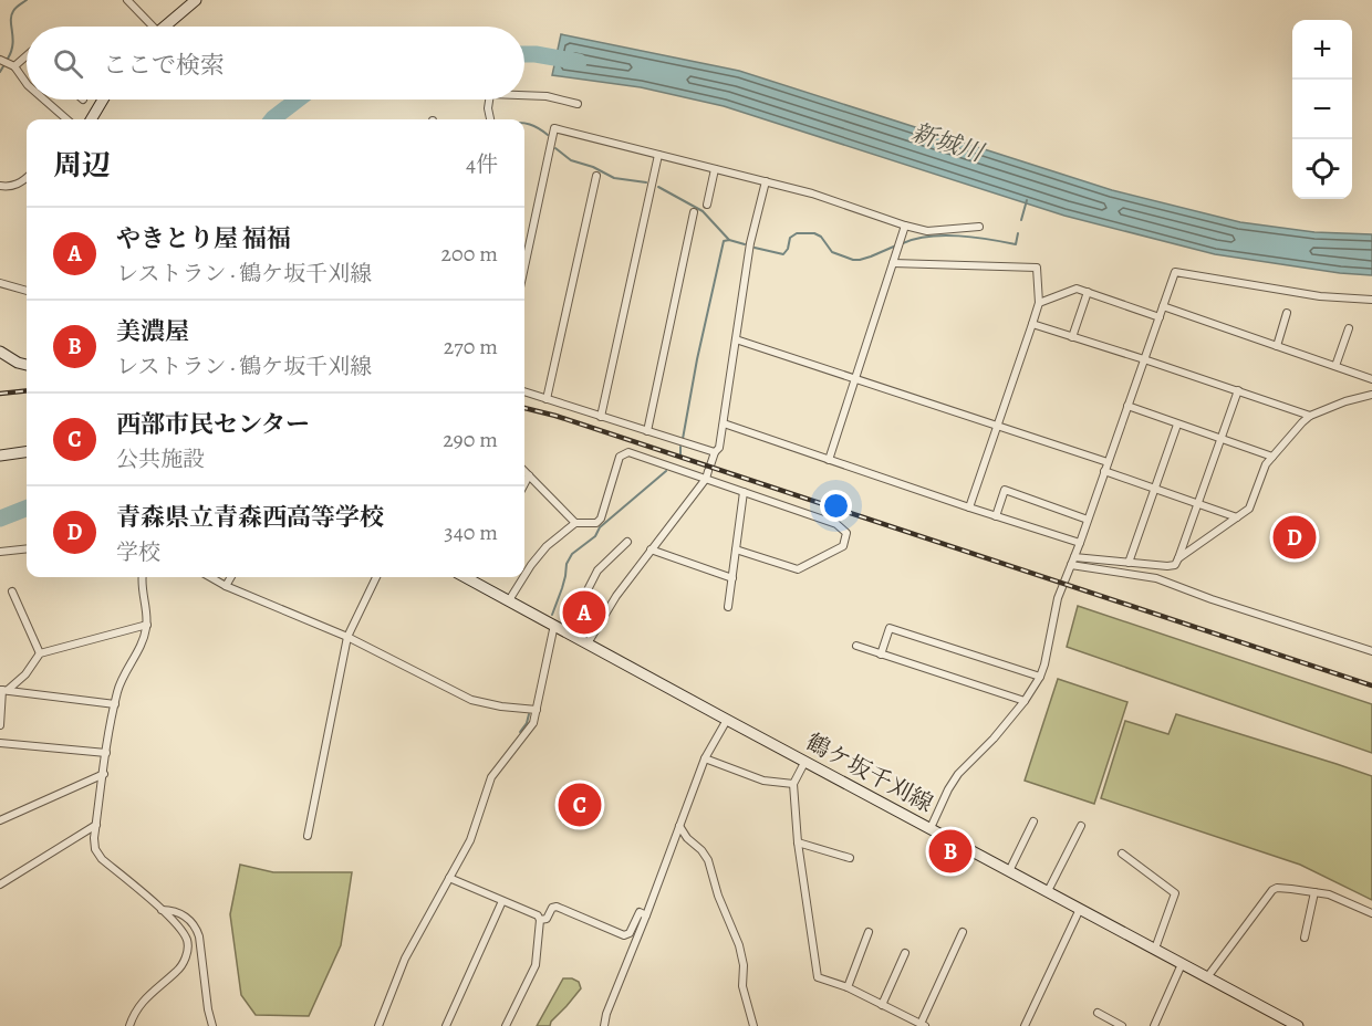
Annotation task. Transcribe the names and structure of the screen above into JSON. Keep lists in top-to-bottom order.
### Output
{
  "streets": {
    "main road": ["鶴ケ坂千刈線"]
  },
  "water": ["新城川"],
  "page": {
    "map_buttons": ["+", "−"],
    "search": "ここで検索",
    "heading": ["周辺", "4件"],
    "list": [
      {
        "mark": "A",
        "name": "やきとり屋 福福",
        "note": "レストラン · 鶴ケ坂千刈線",
        "value": "200 m"
      },
      {
        "mark": "B",
        "name": "美濃屋",
        "note": "レストラン · 鶴ケ坂千刈線",
        "value": "270 m"
      },
      {
        "mark": "C",
        "name": "西部市民センター",
        "note": "公共施設",
        "value": "290 m"
      },
      {
        "mark": "D",
        "name": "青森県立青森西高等学校",
        "note": "学校",
        "value": "340 m"
      }
    ],
    "pins": [
      "D",
      "A",
      "C",
      "B"
    ]
  }
}
